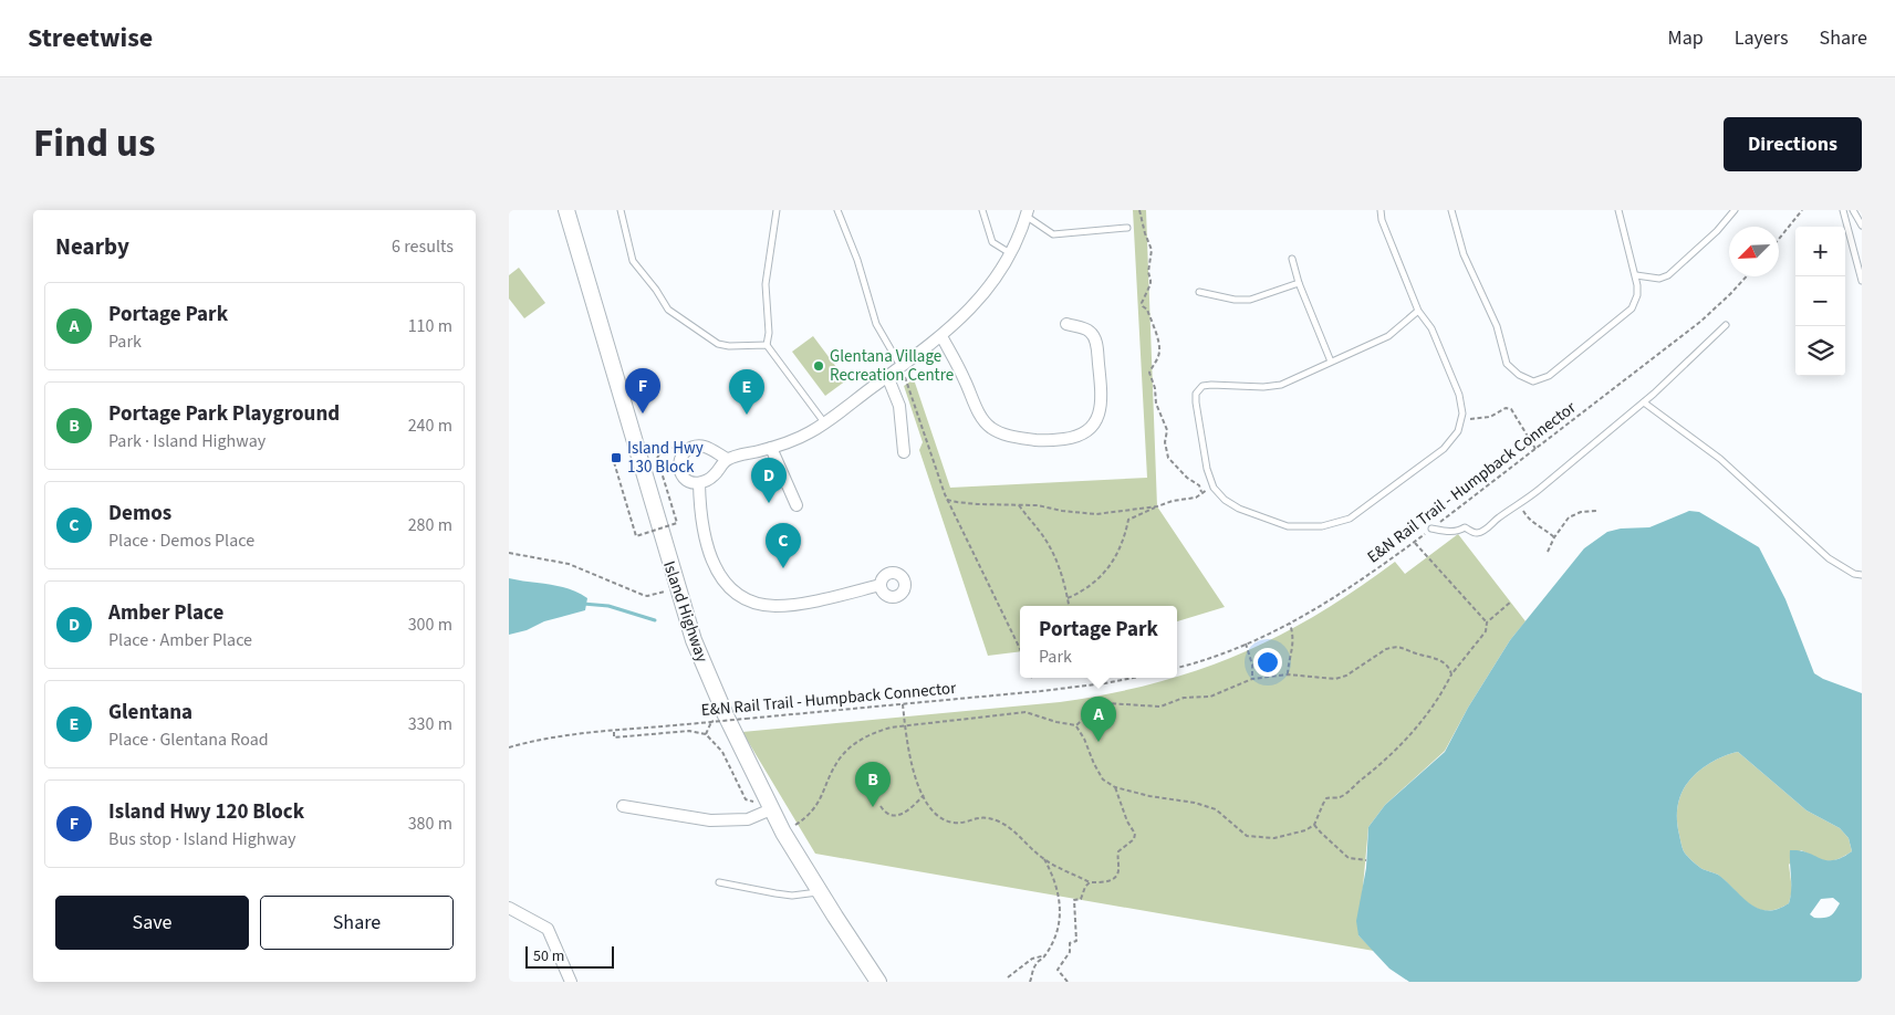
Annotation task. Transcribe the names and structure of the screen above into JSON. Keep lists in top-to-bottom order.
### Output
{
  "streets": {
    "main road": ["Island Highway"],
    "path": ["E&N Rail Trail - Humpback Connector"]
  },
  "places": {
    "other": ["Glentana Village Recreation Centre"],
    "transit": ["Island Hwy 130 Block"]
  },
  "scale_bar": "50 m",
  "north": "bottom left",
  "page": {
    "header": "Streetwise",
    "nav": ["Map", "Layers", "Share"],
    "title": "Find us",
    "buttons": [
      "Directions",
      ["Save", "Share"]
    ],
    "heading": ["Nearby", "6 results"],
    "map_buttons": ["+", "−"],
    "list": [
      {
        "mark": "A",
        "name": "Portage Park",
        "note": "Park",
        "value": "110 m"
      },
      {
        "mark": "B",
        "name": "Portage Park Playground",
        "note": "Park · Island Highway",
        "value": "240 m"
      },
      {
        "mark": "C",
        "name": "Demos",
        "note": "Place · Demos Place",
        "value": "280 m"
      },
      {
        "mark": "D",
        "name": "Amber Place",
        "note": "Place · Amber Place",
        "value": "300 m"
      },
      {
        "mark": "E",
        "name": "Glentana",
        "note": "Place · Glentana Road",
        "value": "330 m"
      },
      {
        "mark": "F",
        "name": "Island Hwy 120 Block",
        "note": "Bus stop · Island Highway",
        "value": "380 m"
      }
    ],
    "pins": [
      "F",
      "E",
      "D",
      "C",
      "A",
      "B"
    ],
    "popup": ["Portage Park", "Park"],
    "scale": "50 m"
  }
}
